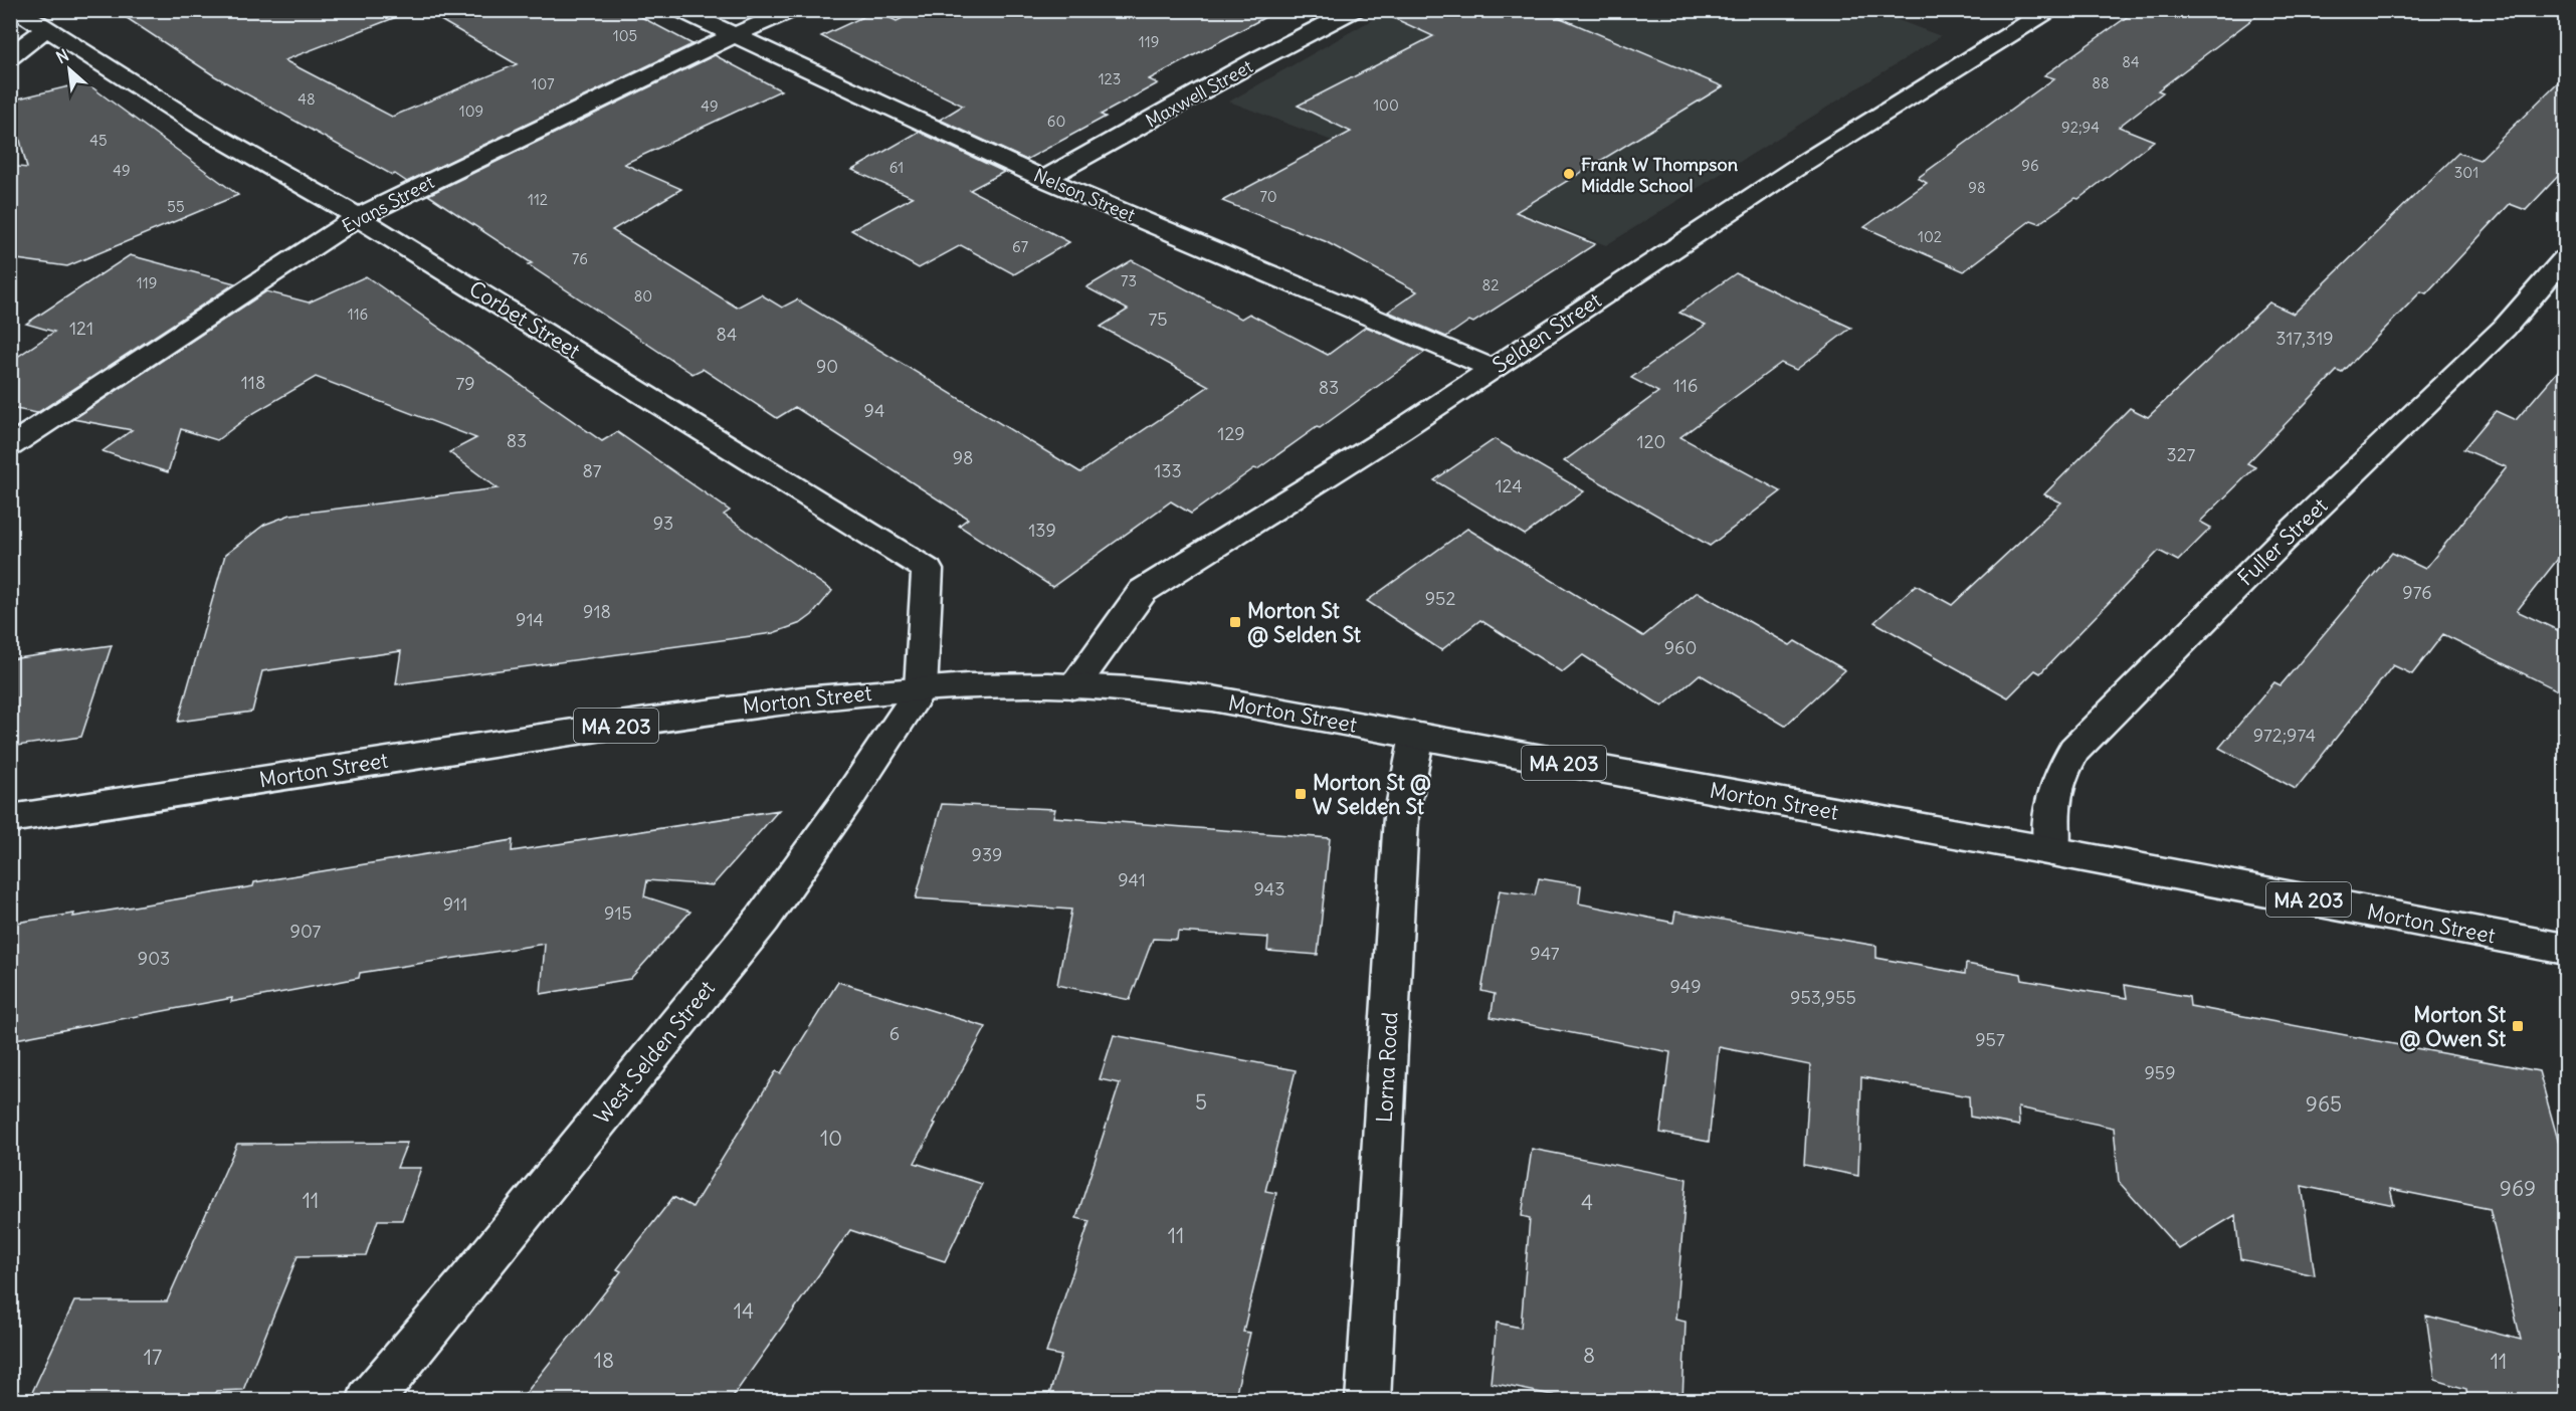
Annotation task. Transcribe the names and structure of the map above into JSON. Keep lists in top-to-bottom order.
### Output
{
  "streets": {
    "main road": [
      "Maxwell Street",
      "Nelson Street",
      "Evans Street",
      "Corbet Street",
      "Selden Street",
      "Fuller Street",
      "Morton Street",
      "MA 203",
      "West Selden Street",
      "Lorna Road"
    ]
  },
  "crossings": [
    ["Maxwell Street", "Nelson Street"],
    ["Nelson Street", "Evans Street"],
    ["Nelson Street", "Selden Street"],
    ["Evans Street", "Corbet Street"],
    ["Corbet Street", "Morton Street"],
    ["Corbet Street", "West Selden Street"],
    ["Selden Street", "Morton Street"],
    ["Fuller Street", "Morton Street"],
    ["Morton Street", "West Selden Street"],
    ["Morton Street", "Lorna Road"]
  ],
  "places": {
    "other": ["Frank W Thompson Middle School"],
    "transit": ["Morton St @ Selden St", "Morton St @ W Selden St", "Morton St @ Owen St"]
  },
  "house_numbers": [
    "105",
    "119",
    "84",
    "123",
    "88",
    "107",
    "48",
    "100",
    "49",
    "109",
    "60",
    "92;94",
    "45",
    "96",
    "61",
    "49",
    "301",
    "98",
    "70",
    "112",
    "55",
    "102",
    "67",
    "76",
    "73",
    "119",
    "82",
    "80",
    "116",
    "75",
    "121",
    "84",
    "317,319",
    "90",
    "118",
    "79",
    "116",
    "83",
    "94",
    "129",
    "83",
    "120",
    "327",
    "98",
    "87",
    "133",
    "124",
    "93",
    "139",
    "976",
    "952",
    "918",
    "914",
    "960",
    "972;974",
    "939",
    "941",
    "943",
    "911",
    "915",
    "907",
    "947",
    "903",
    "949",
    "953,955",
    "6",
    "957",
    "959",
    "5",
    "965",
    "10",
    "969",
    "11",
    "4",
    "11",
    "14",
    "8",
    "17",
    "18",
    "11"
  ],
  "north": "top left"
}
